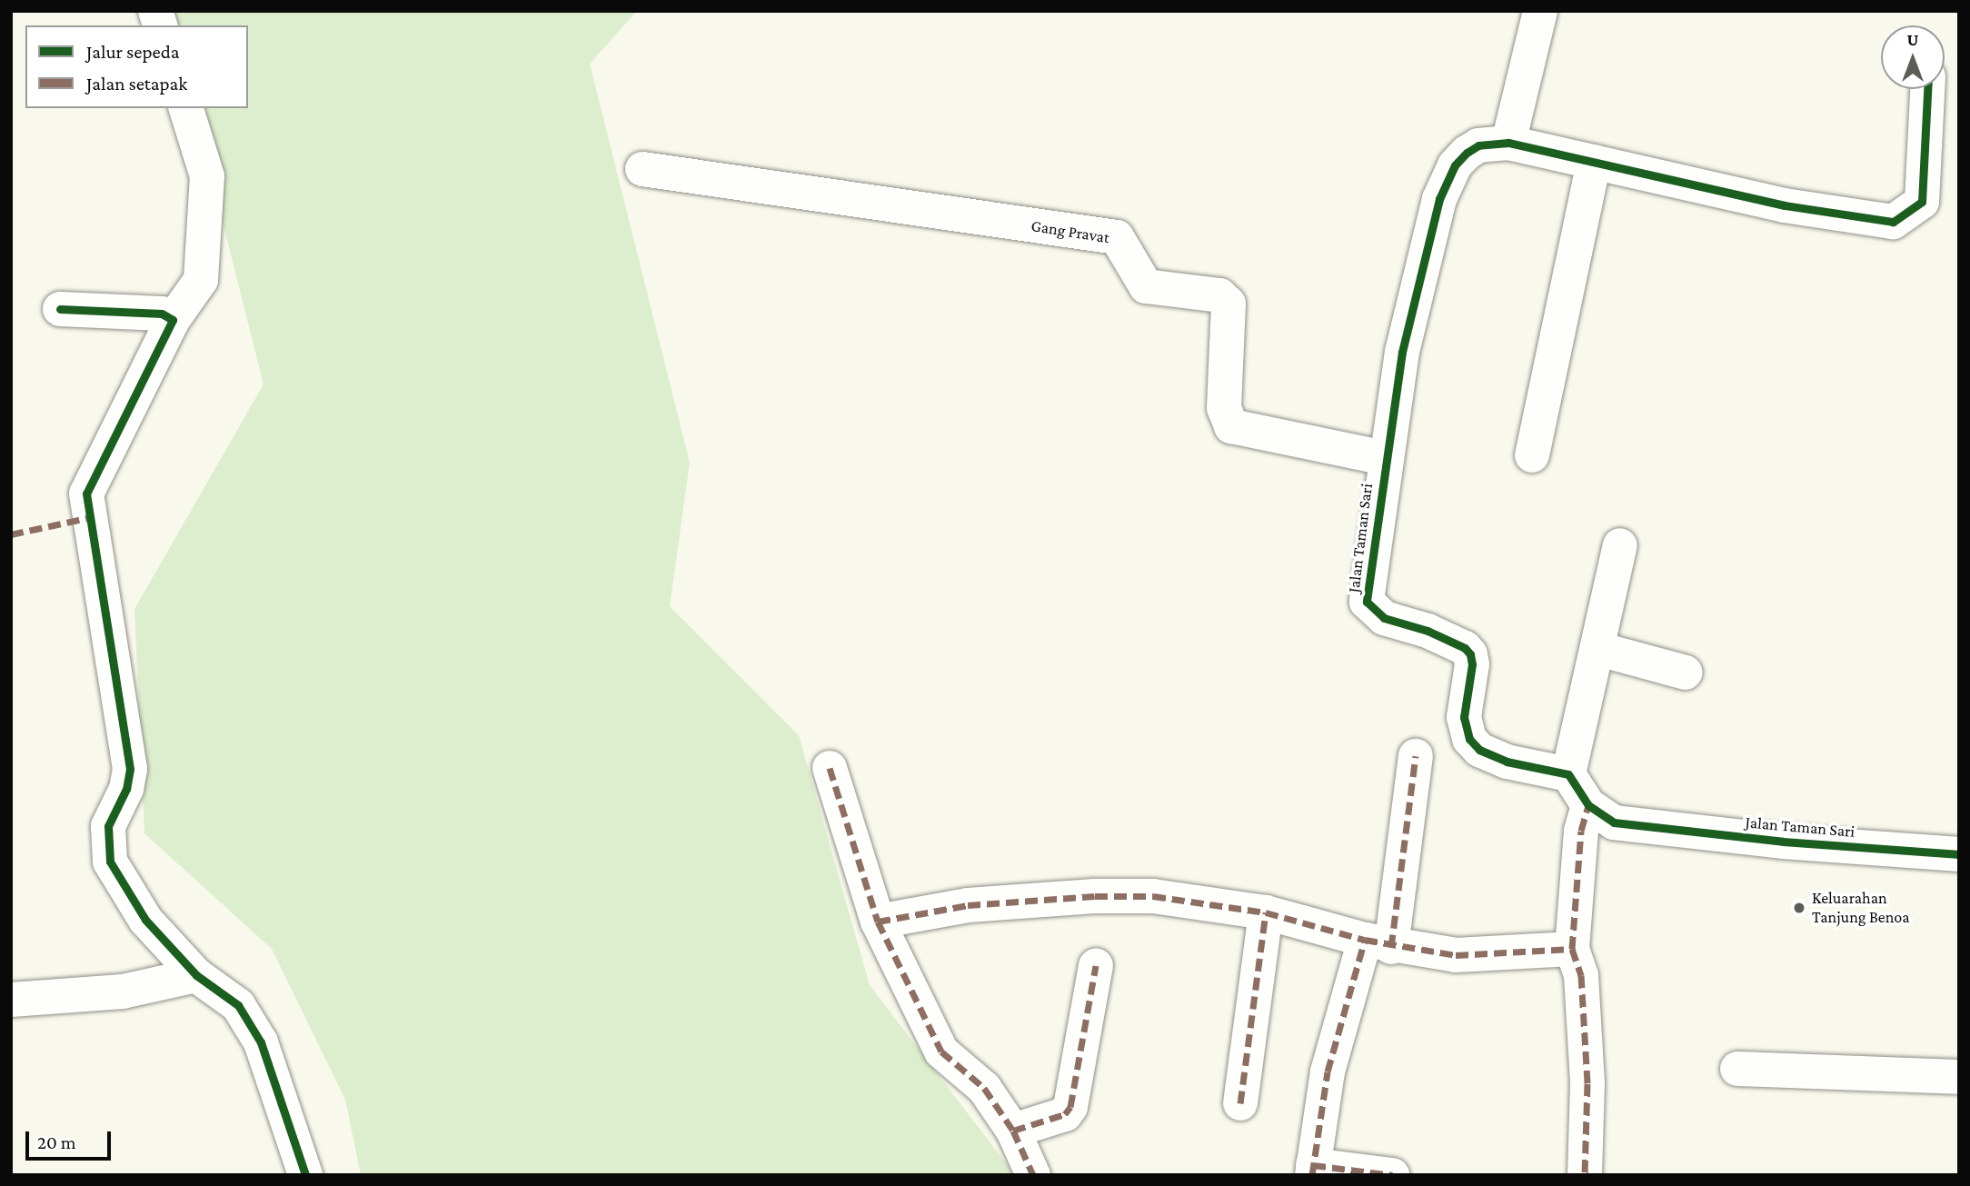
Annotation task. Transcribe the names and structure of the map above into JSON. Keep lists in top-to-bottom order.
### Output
{
  "streets": {
    "street": ["Gang Pravat", "Jalan Taman Sari"]
  },
  "crossings": [
    ["Gang Pravat", "Jalan Taman Sari"]
  ],
  "places": ["Keluarahan Tanjung Benoa"],
  "legend": ["Jalur sepeda", "Jalan setapak"],
  "scale_bar": "20 m",
  "north": "top"
}
